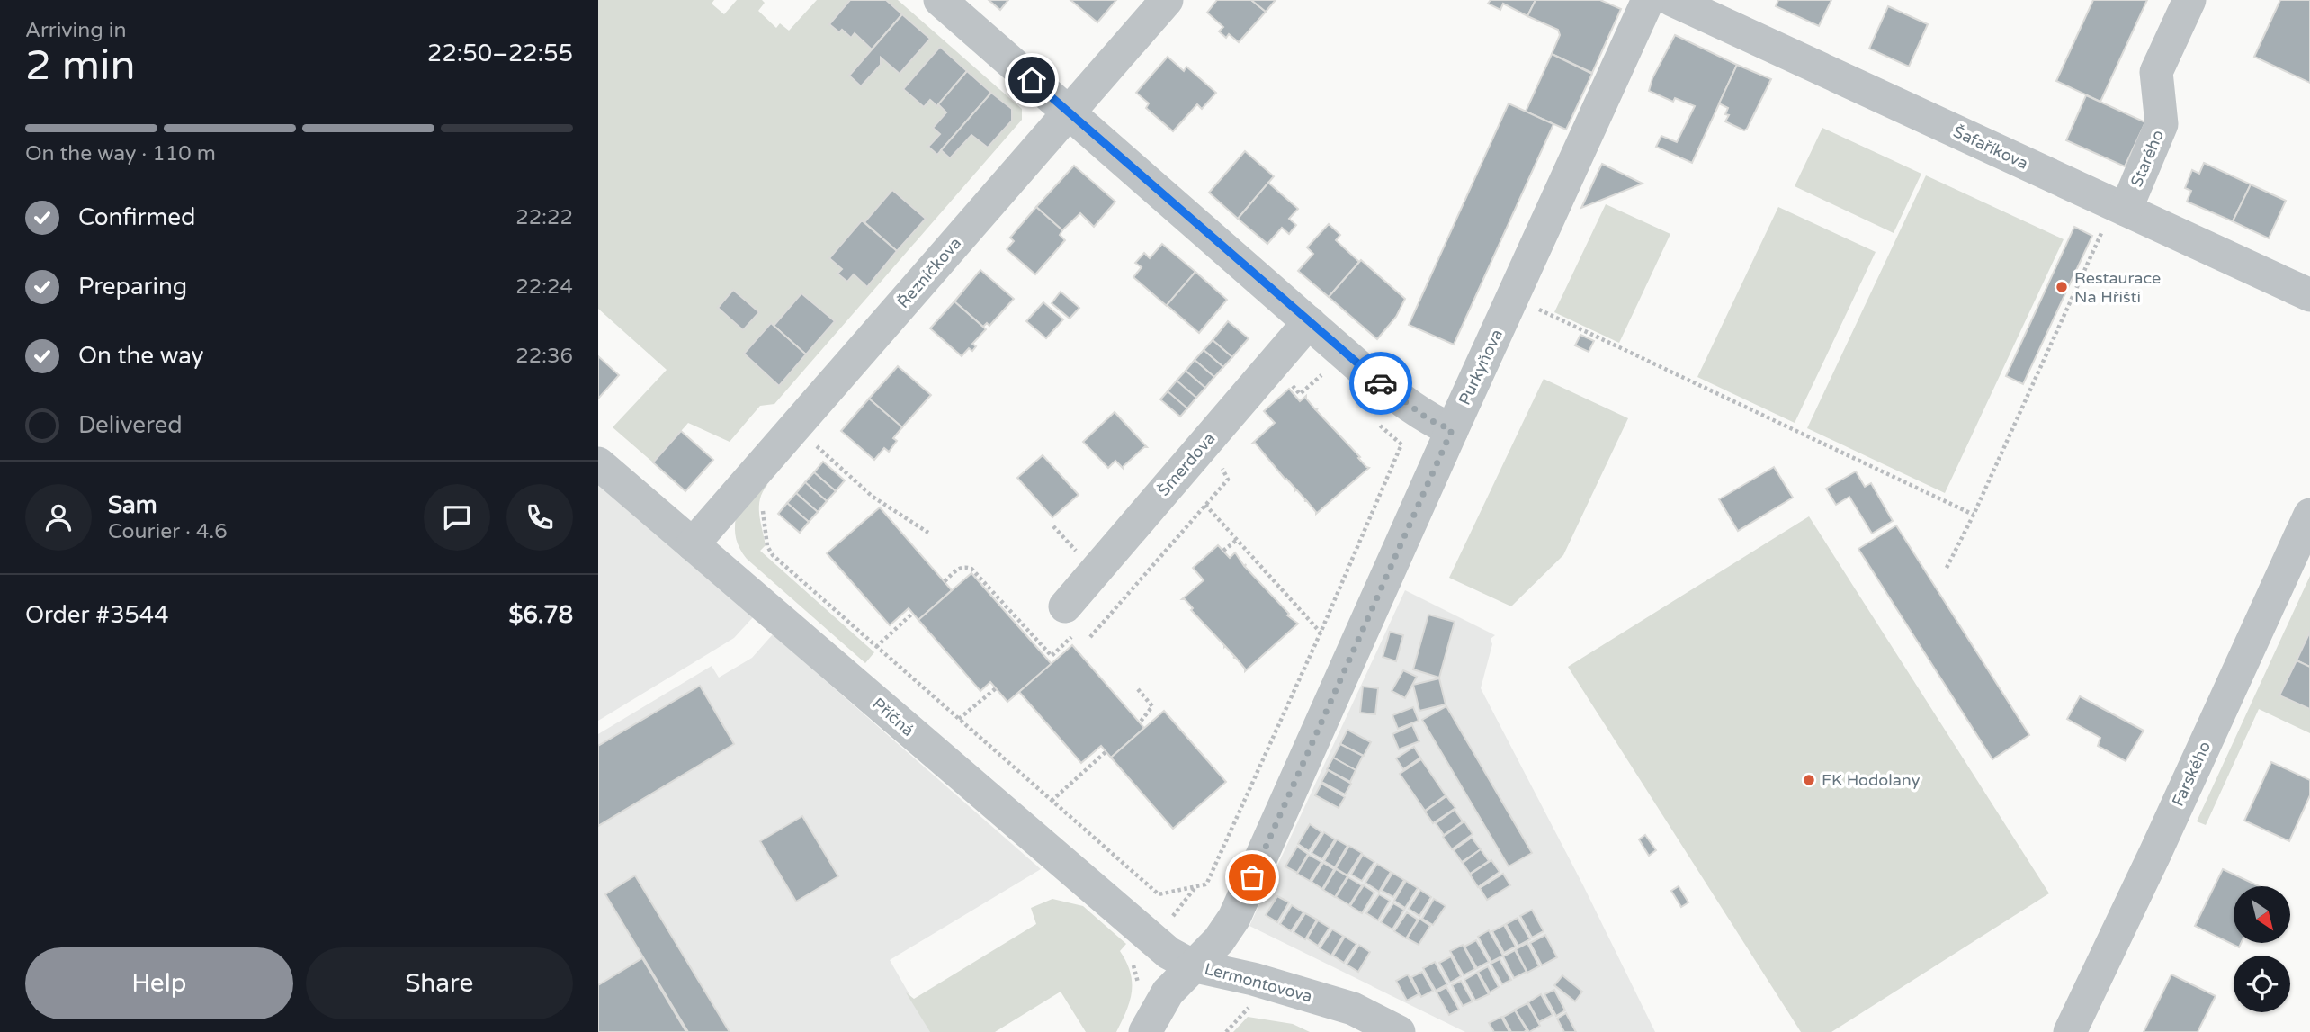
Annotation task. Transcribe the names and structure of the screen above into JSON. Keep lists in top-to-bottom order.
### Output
{
  "streets": {
    "street": [
      "Šafaříkova",
      "Starého",
      "Řezníčkova",
      "Purkyňova",
      "Šmerdova",
      "Příčná",
      "Farského",
      "Lermontovova"
    ]
  },
  "crossings": [
    ["Šafaříkova", "Starého"],
    ["Řezníčkova", "Příčná"],
    ["Purkyňova", "Příčná"],
    ["Purkyňova", "Lermontovova"],
    ["Příčná", "Lermontovova"]
  ],
  "places": ["Restaurace Na Hřišti", "FK Hodolany"],
  "north": "bottom right",
  "page": {
    "heading": ["2 min", "Arriving in", "22:50–22:55"],
    "panel": [
      "Sam",
      "Courier · 4.6",
      "Order #3544",
      "$6.78"
    ],
    "bar": "On the way · 110 m",
    "list": [
      ["Confirmed", "22:22"],
      ["Preparing", "22:24"],
      ["On the way", "22:36"],
      "Delivered"
    ],
    "buttons": ["Help", "Share"]
  }
}
